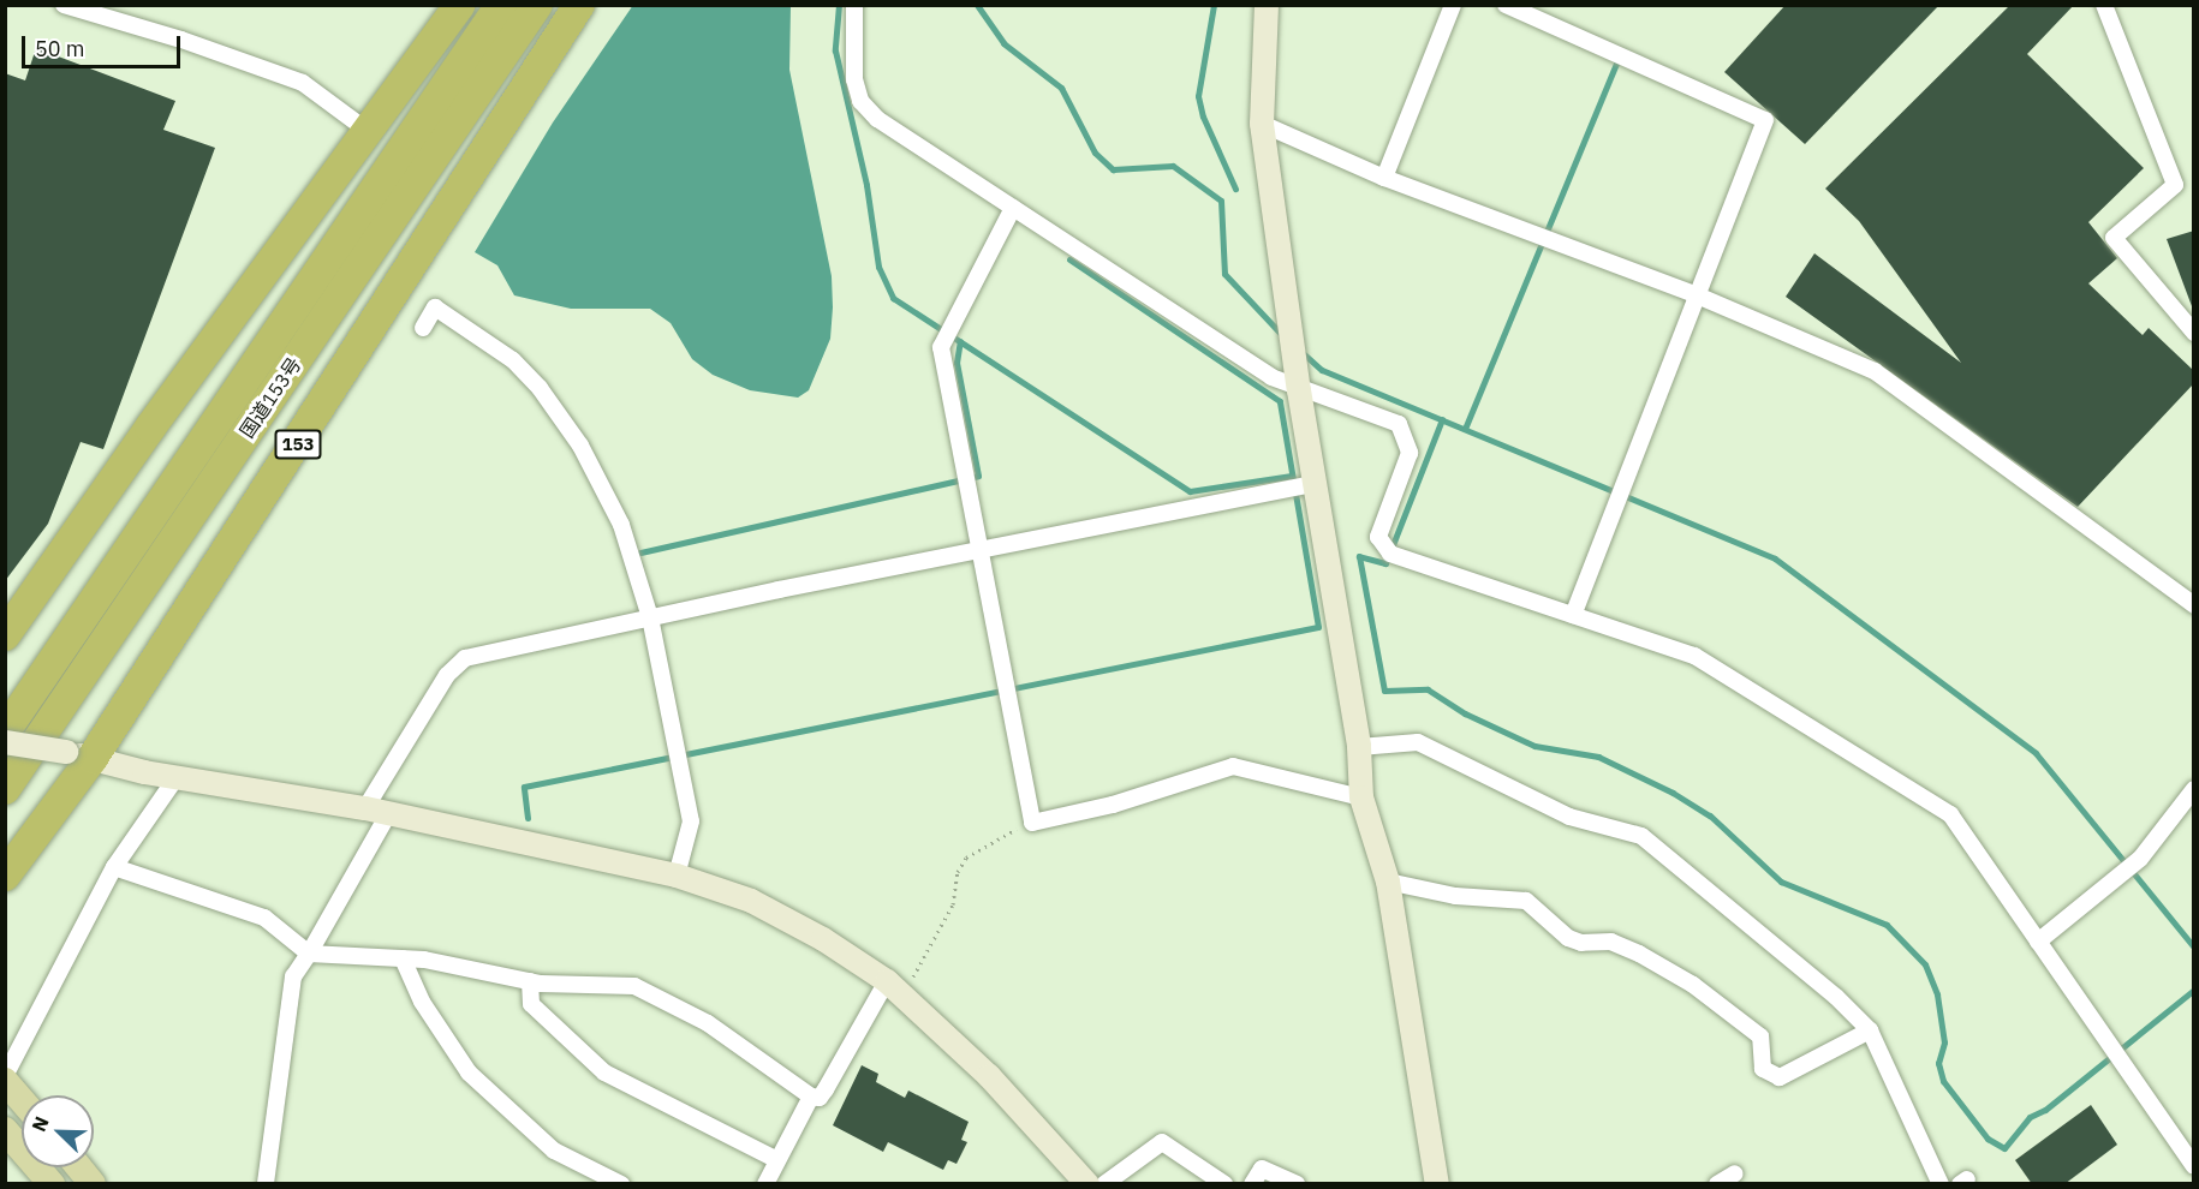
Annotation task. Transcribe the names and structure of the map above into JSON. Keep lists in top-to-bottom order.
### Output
{
  "streets": {
    "highway": ["国道153号", "153"]
  },
  "scale_bar": "50 m",
  "north": "top left"
}
